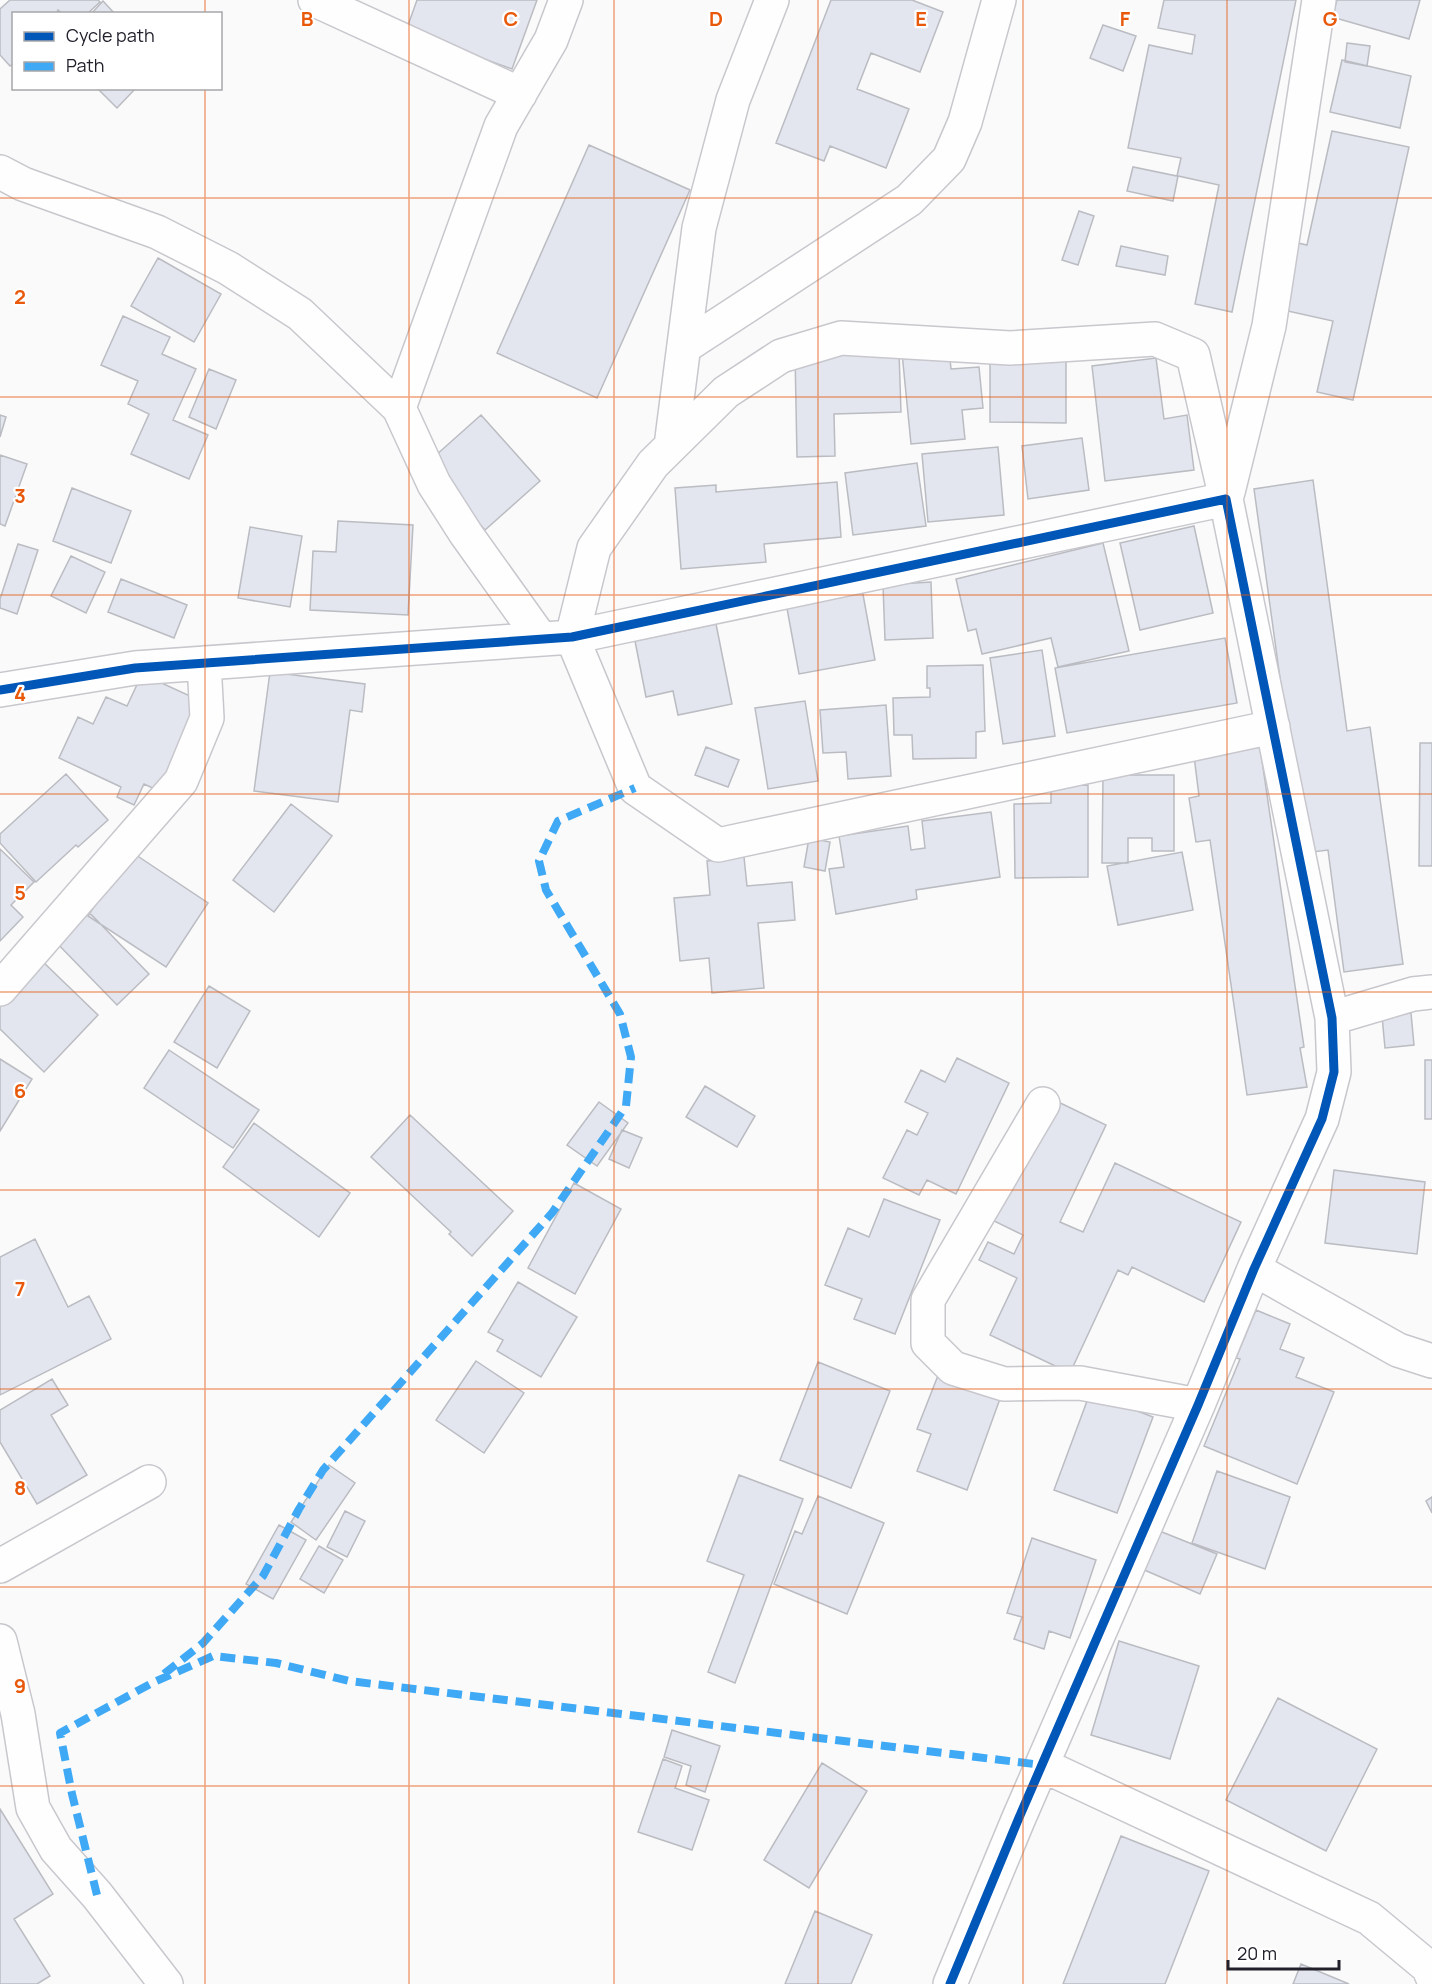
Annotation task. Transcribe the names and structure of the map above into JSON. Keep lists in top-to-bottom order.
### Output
{
  "legend": ["Cycle path", "Path"],
  "scale_bar": "20 m",
  "grid": {
    "columns": [
      "B",
      "C",
      "D",
      "E",
      "F",
      "G"
    ],
    "rows": [
      "2",
      "3",
      "4",
      "5",
      "6",
      "7",
      "8",
      "9"
    ]
  }
}
